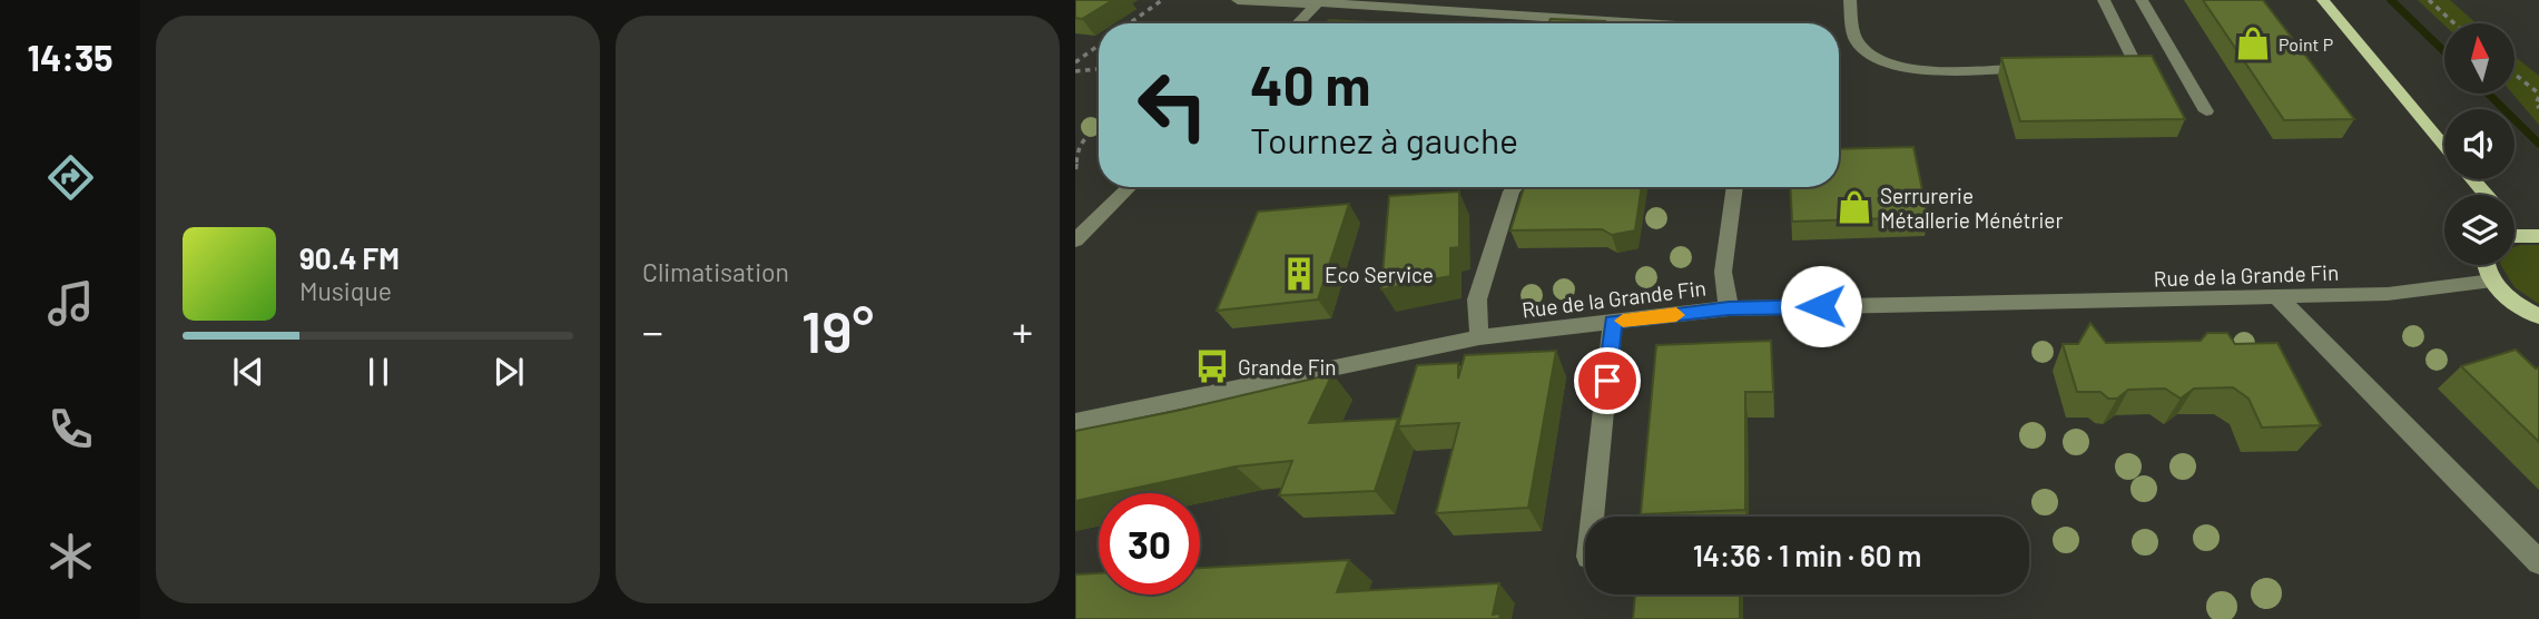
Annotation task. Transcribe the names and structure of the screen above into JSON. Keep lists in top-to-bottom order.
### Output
{
  "streets": {
    "street": ["Rue de la Grande Fin"]
  },
  "places": {
    "shop": ["Point P", "Serrurerie Métallerie Ménétrier"],
    "building": ["Eco Service"],
    "bus stop": ["Grande Fin"]
  },
  "north": "top",
  "page": {
    "tabs": "14:35",
    "tile": "Climatisation",
    "turn": ["40 m", "Tournez à gauche"],
    "song": ["90.4 FM", "Musique"],
    "heat": ["−", "19°", "+"],
    "limit": "30",
    "trip": "14:36 · 1 min · 60 m"
  }
}
